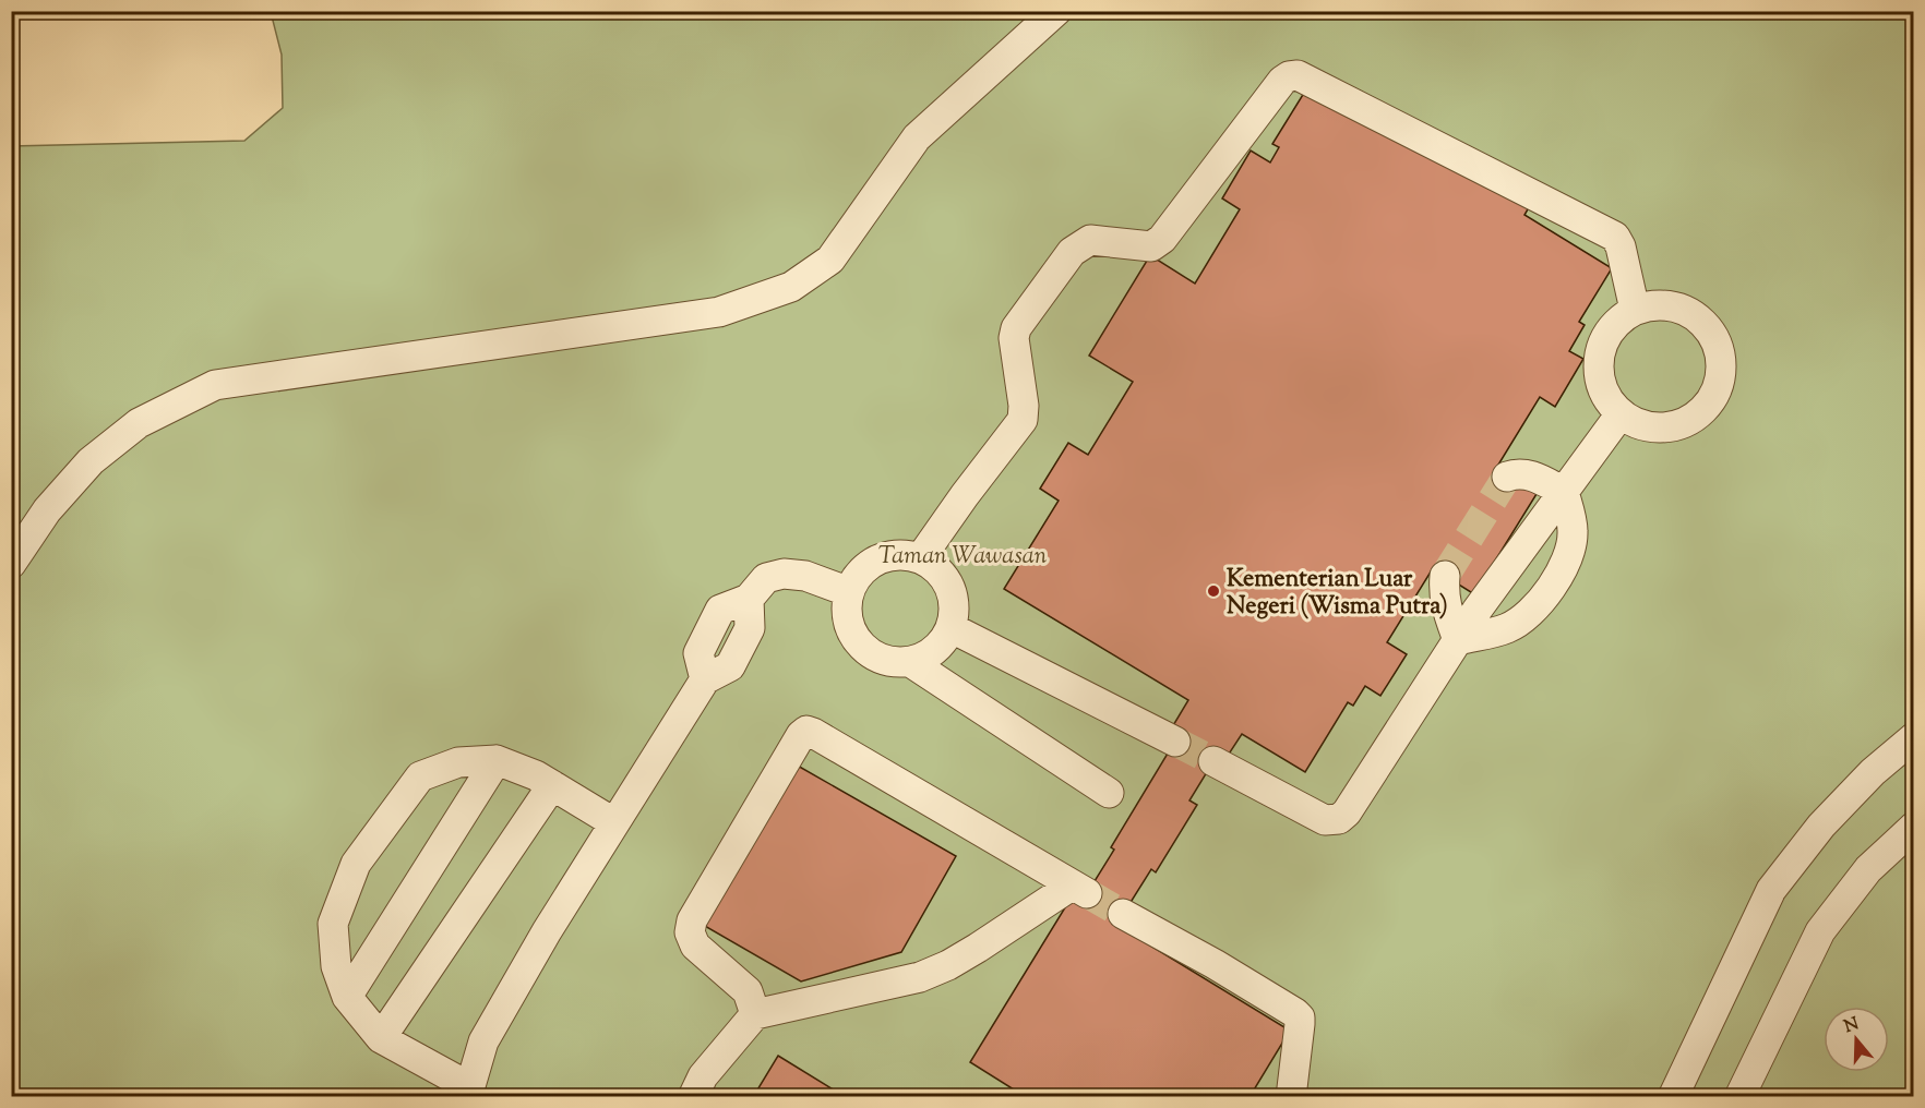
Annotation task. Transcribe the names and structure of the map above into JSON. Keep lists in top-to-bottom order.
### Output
{
  "parks": ["Taman Wawasan"],
  "places": ["Kementerian Luar Negeri (Wisma Putra)"],
  "north": "top"
}
